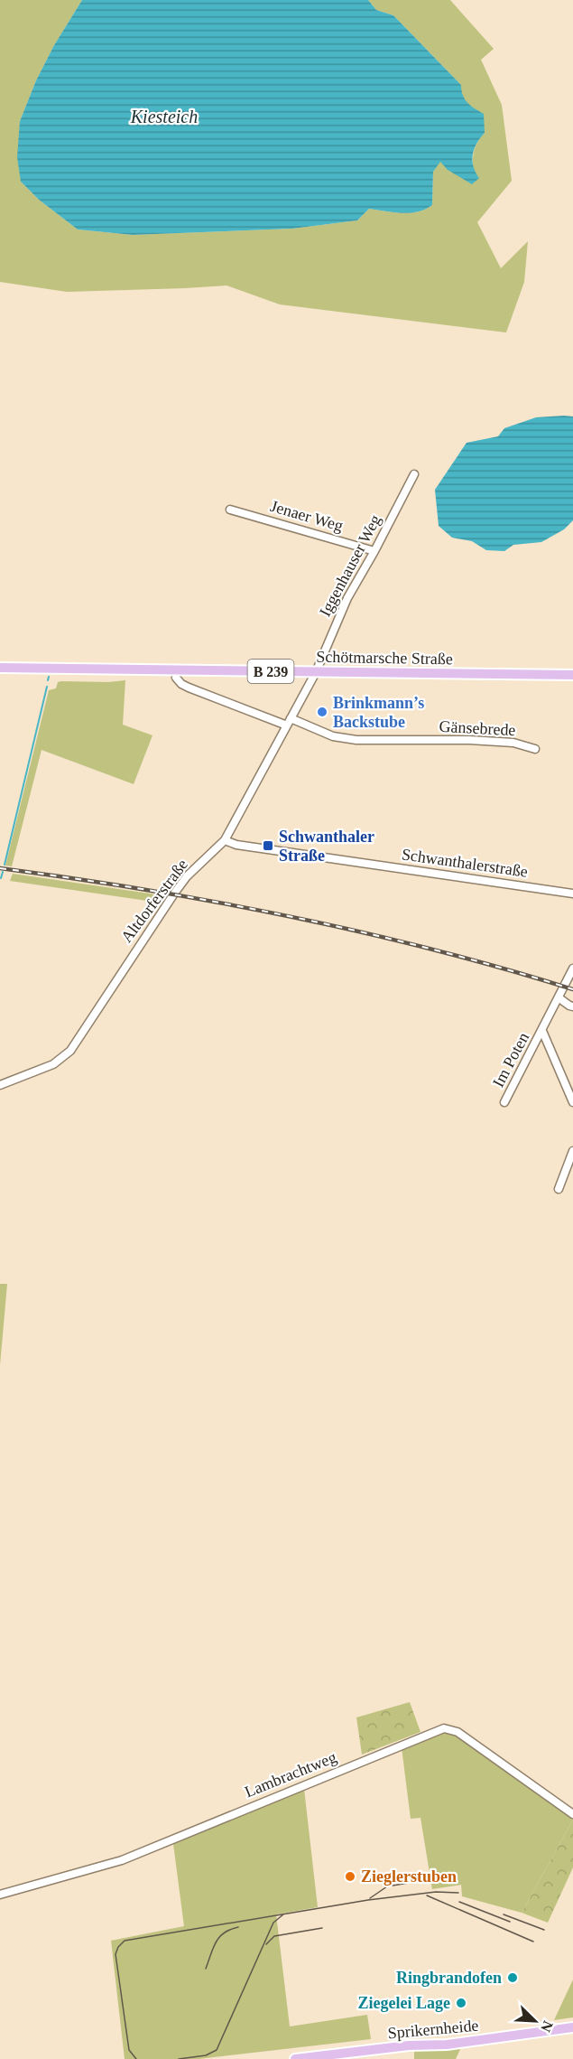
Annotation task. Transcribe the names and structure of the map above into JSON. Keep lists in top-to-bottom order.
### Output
{
  "streets": {
    "main road": ["Schötmarsche Straße", "B 239", "Sprikernheide"],
    "street": [
      "Jenaer Weg",
      "Iggenhauser Weg",
      "Gänsebrede",
      "Schwanthalerstraße",
      "Altdorferstraße",
      "Im Poten",
      "Lambrachtweg"
    ]
  },
  "crossings": [
    ["Jenaer Weg", "Iggenhauser Weg"],
    ["Iggenhauser Weg", "Schötmarsche Straße"],
    ["Iggenhauser Weg", "Altdorferstraße"],
    ["Schötmarsche Straße", "Altdorferstraße"],
    ["Gänsebrede", "Altdorferstraße"],
    ["Schwanthalerstraße", "Altdorferstraße"]
  ],
  "water": ["Kiesteich"],
  "places": {
    "other": [
      "Brinkmann’s Backstube",
      "Zieglerstuben",
      "Ringbrandofen",
      "Ziegelei Lage"
    ],
    "transit": ["Schwanthaler Straße"]
  },
  "north": "bottom right"
}
